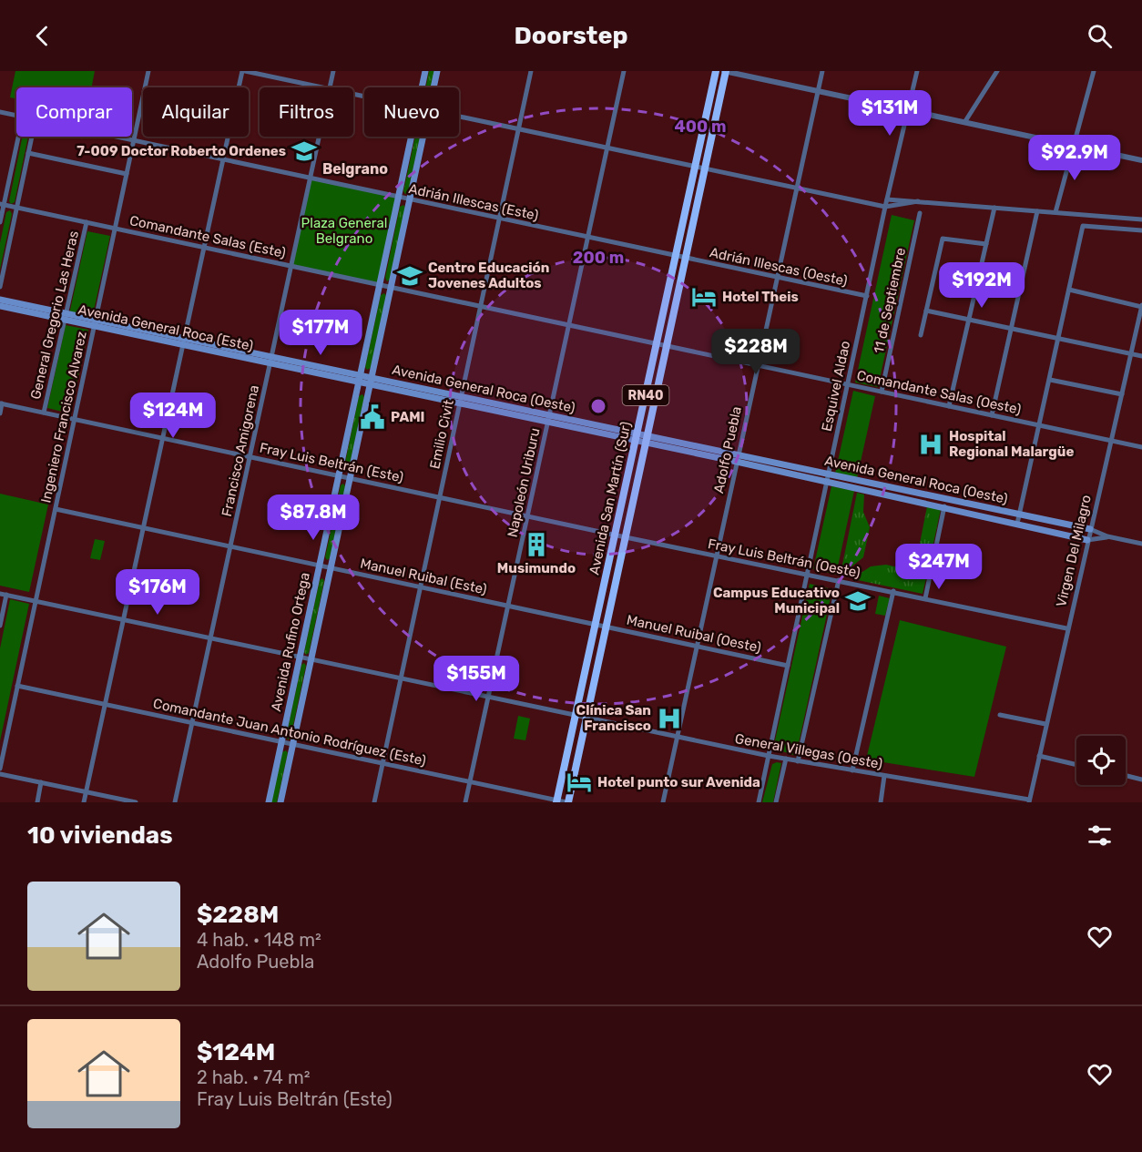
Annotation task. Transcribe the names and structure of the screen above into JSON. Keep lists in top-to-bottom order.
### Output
{
  "streets": {
    "highway": ["RN40", "Avenida San Martín (Sur)"],
    "main road": ["Avenida General Roca (Este)", "Avenida General Roca (Oeste)", "Avenida Rufino Ortega"],
    "street": [
      "Adrián Illescas (Este)",
      "Comandante Salas (Este)",
      "Adrián Illescas (Oeste)",
      "11 de Septiembre",
      "General Gregorio Las Heras",
      "Esquivel Aldao",
      "Comandante Salas (Oeste)",
      "Ingeniero Francisco Alvarez",
      "Emilio Civit",
      "Adolfo Puebla",
      "Francisco Amigorena",
      "Fray Luis Beltrán (Este)",
      "Napoleón Uriburu",
      "Virgen Del Milagro",
      "Fray Luis Beltrán (Oeste)",
      "Manuel Ruibal (Este)",
      "Manuel Ruibal (Oeste)",
      "Comandante Juan Antonio Rodríguez (Este)",
      "General Villegas (Oeste)"
    ]
  },
  "crossings": [
    ["Adrián Illescas (Este)", "Adrián Illescas (Oeste)"],
    ["Adrián Illescas (Este)", "Ingeniero Francisco Alvarez"],
    ["Adrián Illescas (Este)", "Emilio Civit"],
    ["Adrián Illescas (Este)", "Francisco Amigorena"],
    ["Adrián Illescas (Este)", "Napoleón Uriburu"],
    ["Adrián Illescas (Este)", "Avenida San Martín (Sur)"],
    ["Adrián Illescas (Este)", "Avenida Rufino Ortega"],
    ["Comandante Salas (Este)", "General Gregorio Las Heras"],
    ["Comandante Salas (Este)", "Comandante Salas (Oeste)"],
    ["Comandante Salas (Este)", "Ingeniero Francisco Alvarez"],
    ["Comandante Salas (Este)", "Emilio Civit"],
    ["Comandante Salas (Este)", "Francisco Amigorena"],
    ["Comandante Salas (Este)", "Napoleón Uriburu"],
    ["Comandante Salas (Este)", "Avenida San Martín (Sur)"],
    ["Comandante Salas (Este)", "Avenida Rufino Ortega"],
    ["Adrián Illescas (Oeste)", "Esquivel Aldao"],
    ["Adrián Illescas (Oeste)", "Adolfo Puebla"],
    ["Adrián Illescas (Oeste)", "Avenida San Martín (Sur)"],
    ["11 de Septiembre", "Comandante Salas (Oeste)"],
    ["General Gregorio Las Heras", "Avenida General Roca (Este)"],
    ["General Gregorio Las Heras", "Fray Luis Beltrán (Este)"],
    ["Avenida General Roca (Este)", "Avenida General Roca (Oeste)"],
    ["Avenida General Roca (Este)", "Ingeniero Francisco Alvarez"],
    ["Avenida General Roca (Este)", "Emilio Civit"],
    ["Avenida General Roca (Este)", "Francisco Amigorena"],
    ["Avenida General Roca (Este)", "Napoleón Uriburu"],
    ["Avenida General Roca (Este)", "Avenida Rufino Ortega"],
    ["Esquivel Aldao", "Avenida General Roca (Oeste)"],
    ["Esquivel Aldao", "Comandante Salas (Oeste)"],
    ["Esquivel Aldao", "Fray Luis Beltrán (Oeste)"],
    ["Esquivel Aldao", "Manuel Ruibal (Oeste)"],
    ["Esquivel Aldao", "General Villegas (Oeste)"],
    ["Avenida General Roca (Oeste)", "Adolfo Puebla"],
    ["Avenida General Roca (Oeste)", "Napoleón Uriburu"],
    ["Avenida General Roca (Oeste)", "Avenida San Martín (Sur)"],
    ["Avenida General Roca (Oeste)", "Virgen Del Milagro"],
    ["Comandante Salas (Oeste)", "Adolfo Puebla"],
    ["Comandante Salas (Oeste)", "Avenida San Martín (Sur)"],
    ["Comandante Salas (Oeste)", "Virgen Del Milagro"],
    ["Ingeniero Francisco Alvarez", "Fray Luis Beltrán (Este)"],
    ["Ingeniero Francisco Alvarez", "Manuel Ruibal (Este)"],
    ["Ingeniero Francisco Alvarez", "Comandante Juan Antonio Rodríguez (Este)"],
    ["Ingeniero Francisco Alvarez", "General Villegas (Oeste)"],
    ["Emilio Civit", "Fray Luis Beltrán (Este)"],
    ["Emilio Civit", "Manuel Ruibal (Este)"],
    ["Emilio Civit", "Comandante Juan Antonio Rodríguez (Este)"],
    ["Emilio Civit", "General Villegas (Oeste)"],
    ["Adolfo Puebla", "Fray Luis Beltrán (Oeste)"],
    ["Adolfo Puebla", "Manuel Ruibal (Oeste)"],
    ["Adolfo Puebla", "General Villegas (Oeste)"],
    ["Francisco Amigorena", "Fray Luis Beltrán (Este)"],
    ["Francisco Amigorena", "Manuel Ruibal (Este)"],
    ["Francisco Amigorena", "Comandante Juan Antonio Rodríguez (Este)"],
    ["Francisco Amigorena", "General Villegas (Oeste)"],
    ["Fray Luis Beltrán (Este)", "Napoleón Uriburu"],
    ["Fray Luis Beltrán (Este)", "Avenida San Martín (Sur)"],
    ["Fray Luis Beltrán (Este)", "Fray Luis Beltrán (Oeste)"],
    ["Fray Luis Beltrán (Este)", "Avenida Rufino Ortega"],
    ["Napoleón Uriburu", "Manuel Ruibal (Este)"],
    ["Napoleón Uriburu", "Comandante Juan Antonio Rodríguez (Este)"],
    ["Napoleón Uriburu", "General Villegas (Oeste)"],
    ["Avenida San Martín (Sur)", "Fray Luis Beltrán (Oeste)"],
    ["Avenida San Martín (Sur)", "Manuel Ruibal (Este)"],
    ["Avenida San Martín (Sur)", "Manuel Ruibal (Oeste)"],
    ["Avenida San Martín (Sur)", "Comandante Juan Antonio Rodríguez (Este)"],
    ["Avenida San Martín (Sur)", "General Villegas (Oeste)"],
    ["Virgen Del Milagro", "Fray Luis Beltrán (Oeste)"],
    ["Virgen Del Milagro", "General Villegas (Oeste)"],
    ["Manuel Ruibal (Este)", "Manuel Ruibal (Oeste)"],
    ["Manuel Ruibal (Este)", "Avenida Rufino Ortega"],
    ["Avenida Rufino Ortega", "Comandante Juan Antonio Rodríguez (Este)"],
    ["Avenida Rufino Ortega", "General Villegas (Oeste)"]
  ],
  "districts": ["Belgrano"],
  "parks": ["Plaza General Belgrano"],
  "places": {
    "school or university": ["7-009 Doctor Roberto Ordenes", "Centro Educación Jovenes Adultos", "Campus Educativo Municipal"],
    "hotel": ["Hotel Theis", "Hotel punto sur Avenida"],
    "public building": ["PAMI"],
    "hospital": ["Hospital Regional Malargüe", "Clínica San Francisco"],
    "building": ["Musimundo"]
  },
  "page": {
    "header": "Doorstep",
    "chip": [
      "Comprar",
      "Alquilar",
      "Filtros",
      "Nuevo"
    ],
    "price": [
      "$131M",
      "$92.9M",
      "$192M",
      "$177M",
      "$228M",
      "$124M",
      "$87.8M",
      "$247M",
      "$176M",
      "$155M"
    ],
    "heading": "10 viviendas",
    "list": [
      {
        "name": "$228M",
        "note": "4 hab. · 148 m² · Adolfo Puebla"
      },
      {
        "name": "$124M",
        "note": "2 hab. · 74 m² · Fray Luis Beltrán (Este)"
      }
    ]
  },
  "rings": ["400 m", "200 m"]
}
